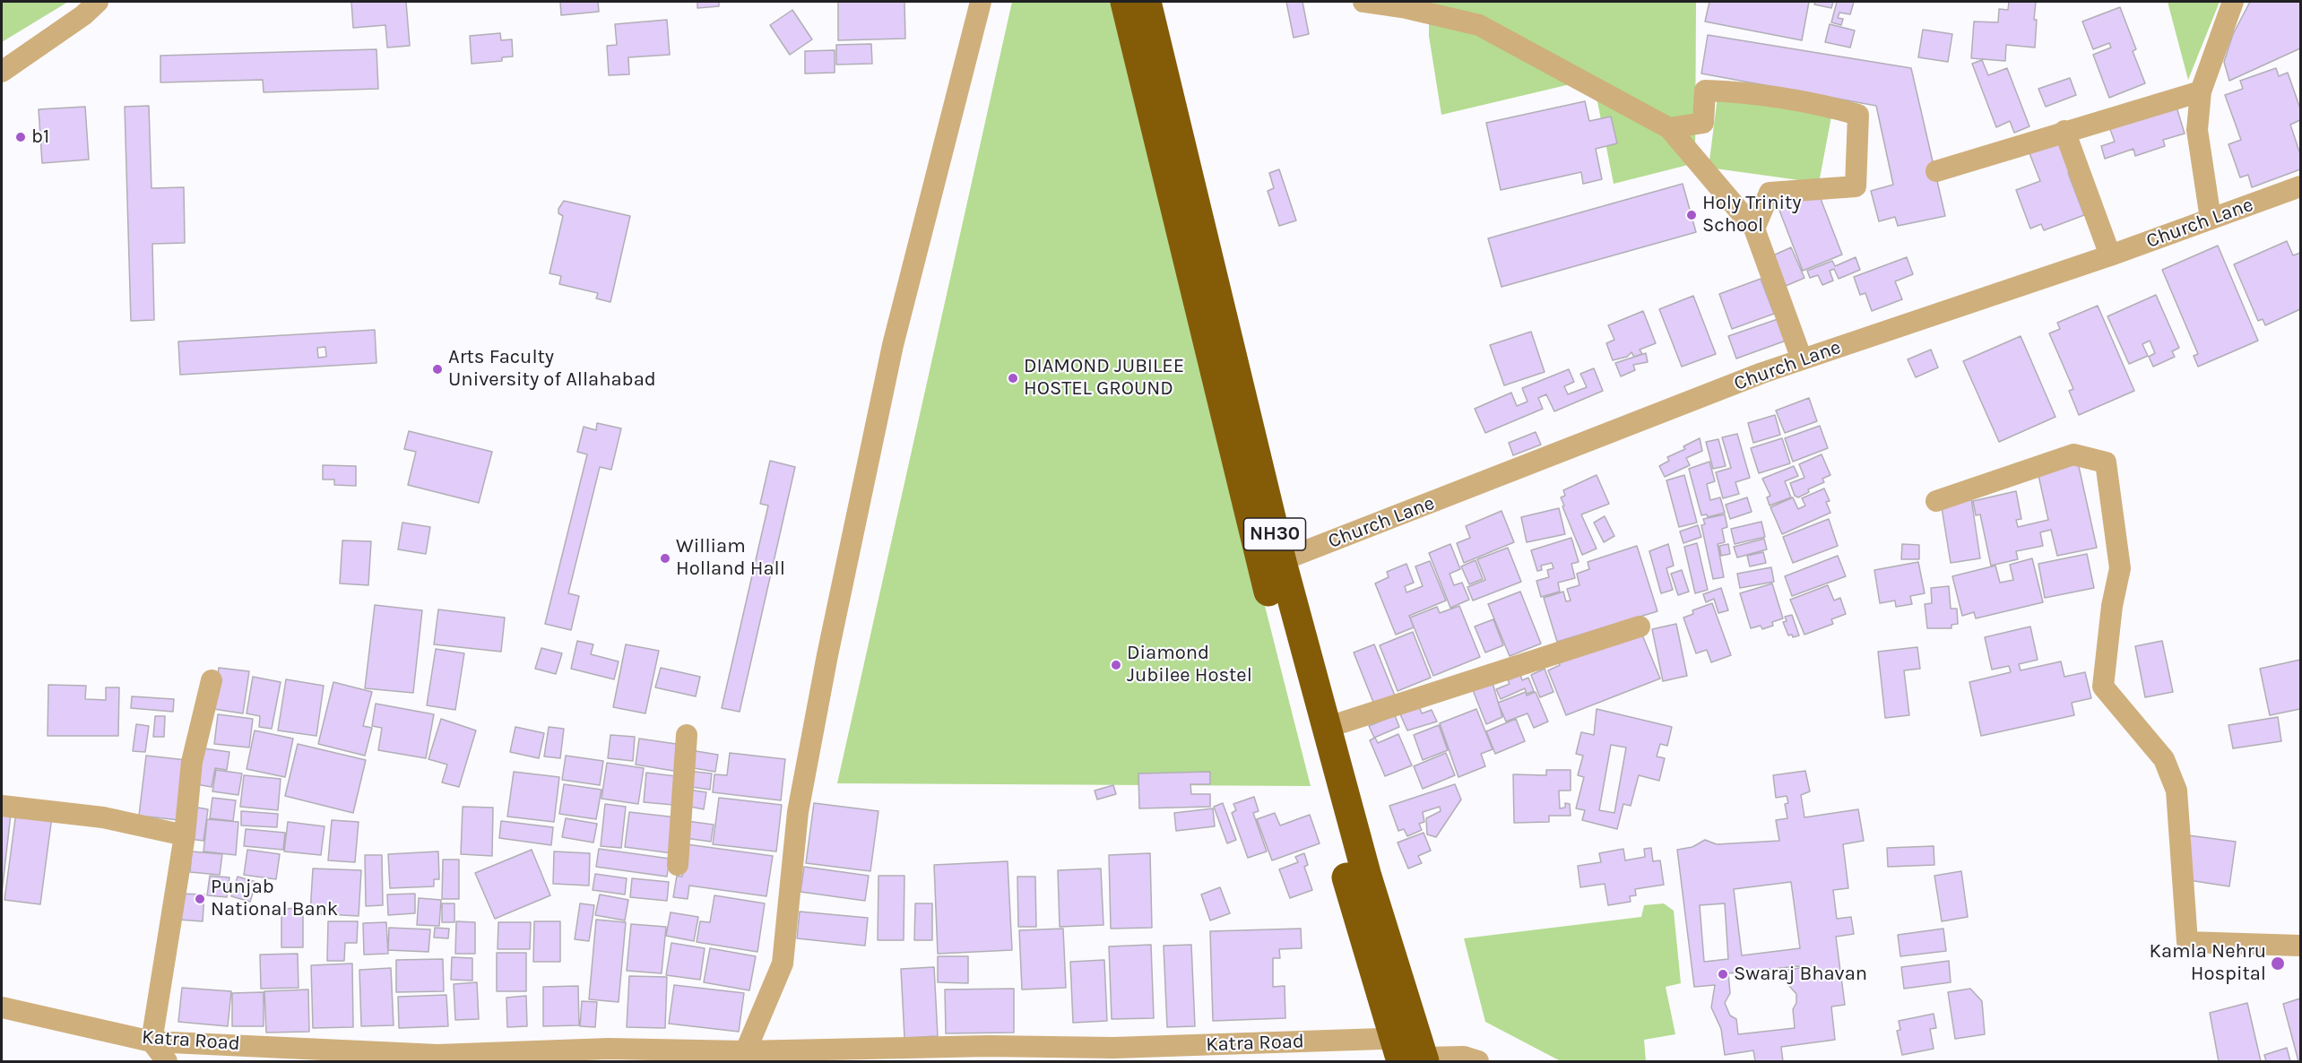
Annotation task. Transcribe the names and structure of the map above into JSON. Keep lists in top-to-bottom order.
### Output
{
  "streets": {
    "highway": ["NH30"],
    "street": ["Church Lane", "Katra Road"]
  },
  "crossings": [
    ["Church Lane", "NH30"],
    ["NH30", "Katra Road"]
  ],
  "places": [
    "b1",
    "Holy Trinity School",
    "Arts Faculty University of Allahabad",
    "DIAMOND JUBILEE HOSTEL GROUND",
    "William Holland Hall",
    "Diamond Jubilee Hostel",
    "Punjab National Bank",
    "Kamla Nehru Hospital",
    "Swaraj Bhavan"
  ]
}
